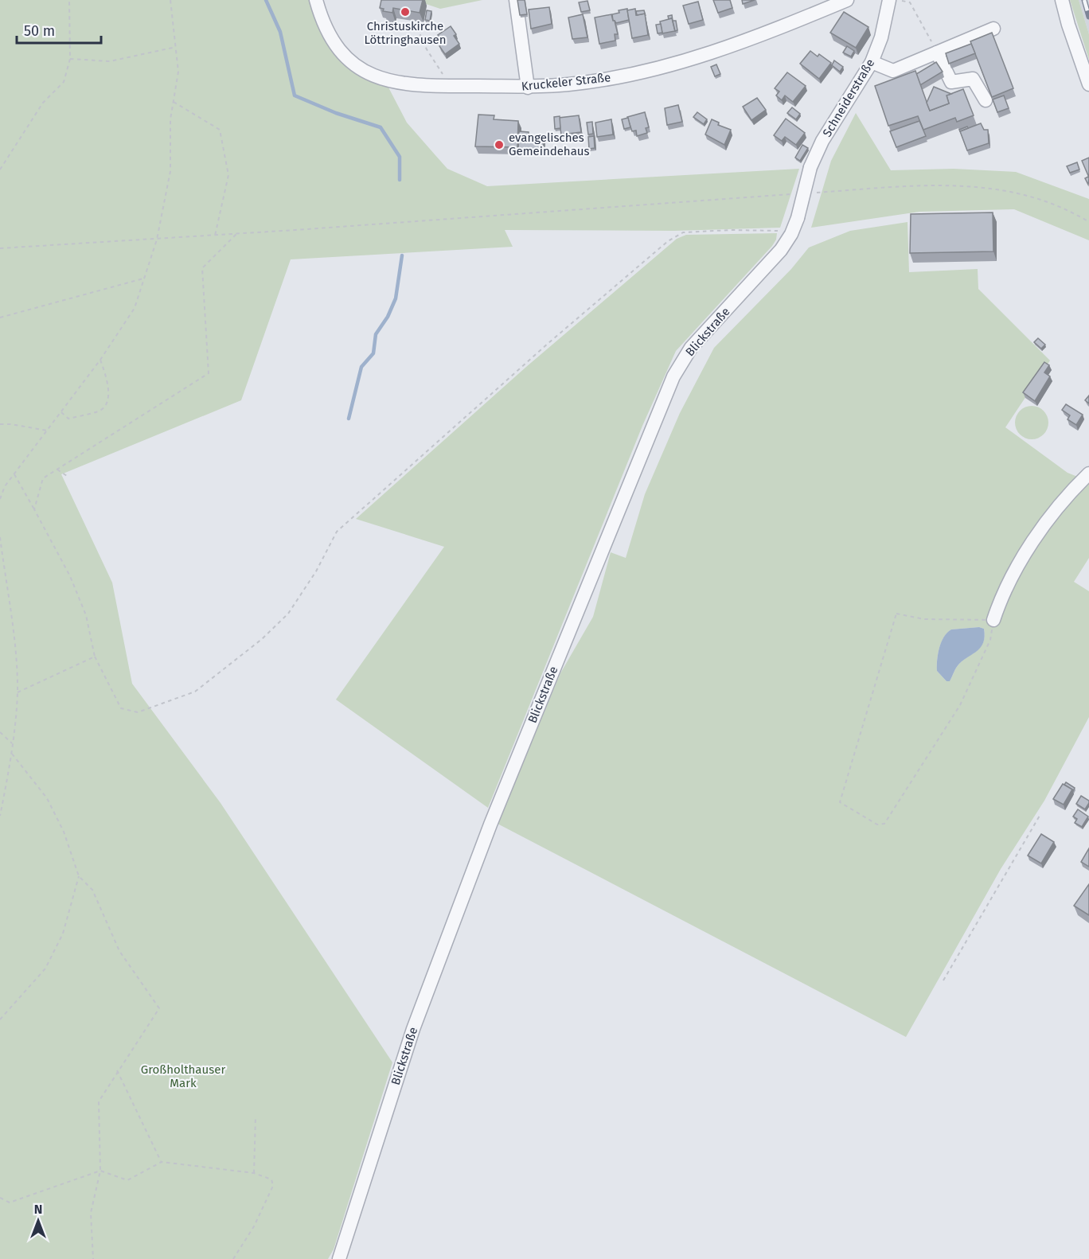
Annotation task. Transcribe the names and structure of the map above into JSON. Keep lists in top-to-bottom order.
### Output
{
  "streets": {
    "street": ["Kruckeler Straße", "Schneiderstraße", "Blickstraße"]
  },
  "crossings": [
    ["Schneiderstraße", "Blickstraße"]
  ],
  "parks": ["Großholthauser Mark"],
  "places": ["Christuskirche Löttringhausen", "evangelisches Gemeindehaus"],
  "scale_bar": "50 m",
  "north": "top"
}
